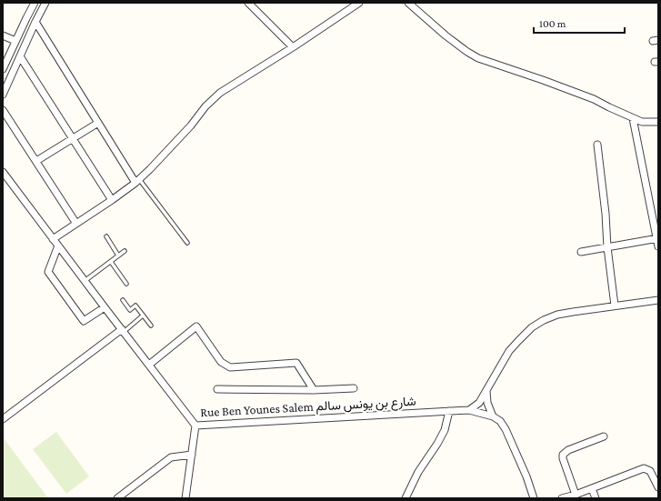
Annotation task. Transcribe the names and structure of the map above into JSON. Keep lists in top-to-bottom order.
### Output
{
  "streets": {
    "street": ["Rue Ben Younes Salem شارع بن يونس سالم"]
  },
  "scale_bar": "100 m"
}
